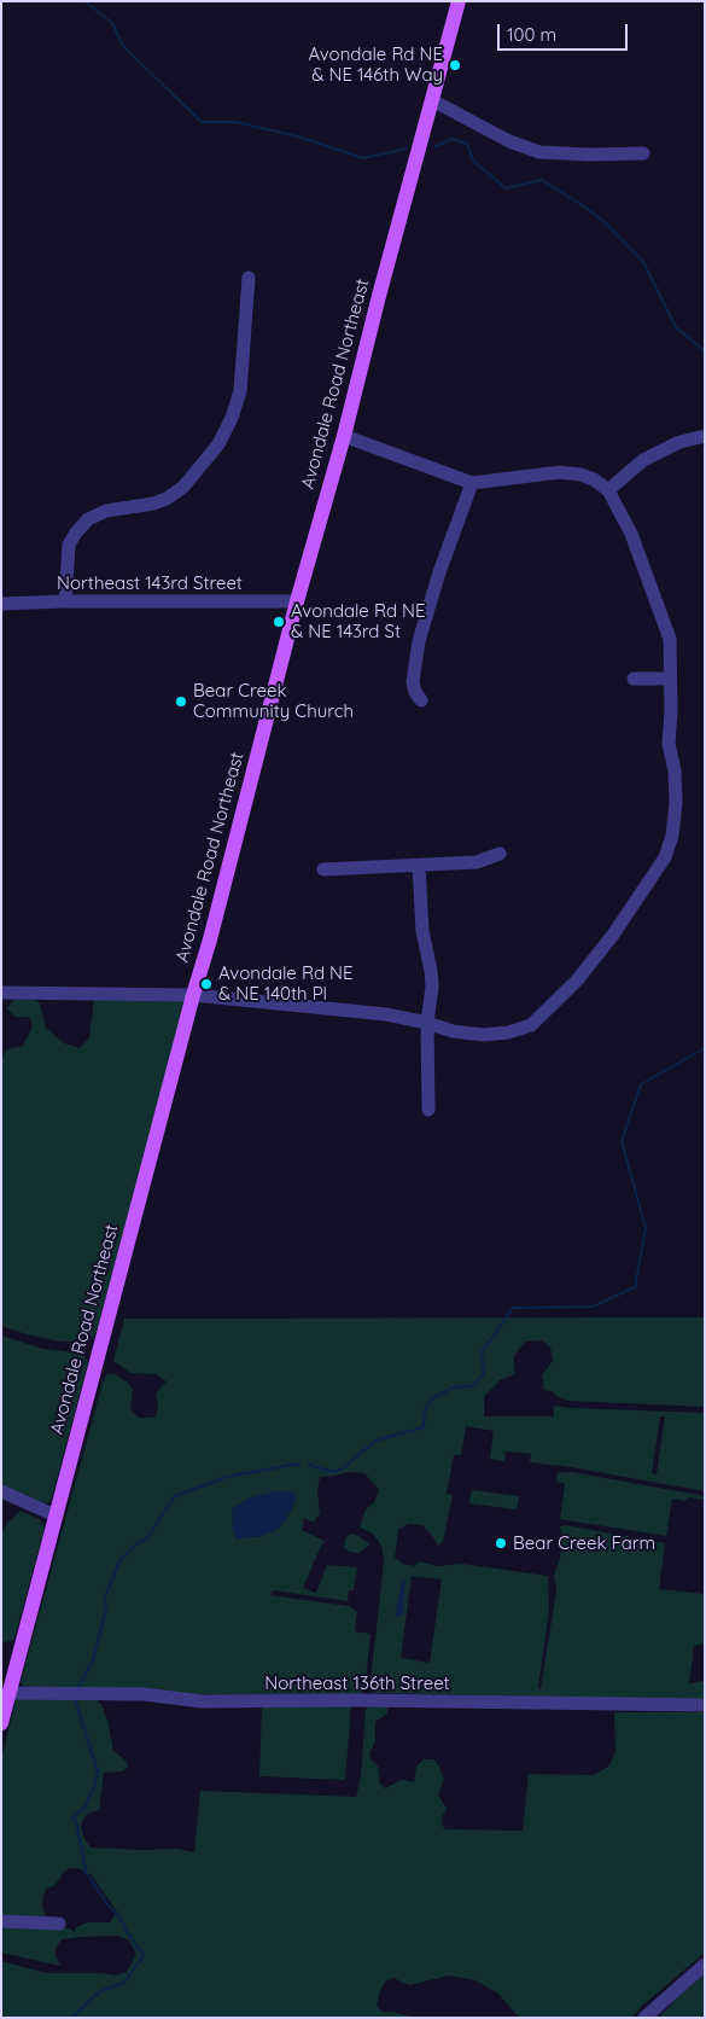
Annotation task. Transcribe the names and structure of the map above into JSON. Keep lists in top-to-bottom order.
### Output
{
  "streets": {
    "main road": ["Avondale Road Northeast"],
    "street": ["Northeast 143rd Street", "Northeast 136th Street"]
  },
  "crossings": [
    ["Avondale Road Northeast", "Northeast 143rd Street"],
    ["Avondale Road Northeast", "Northeast 136th Street"]
  ],
  "places": [
    "Avondale Rd NE & NE 146th Way",
    "Avondale Rd NE & NE 143rd St",
    "Bear Creek Community Church",
    "Avondale Rd NE & NE 140th Pl",
    "Bear Creek Farm"
  ],
  "scale_bar": "100 m"
}
